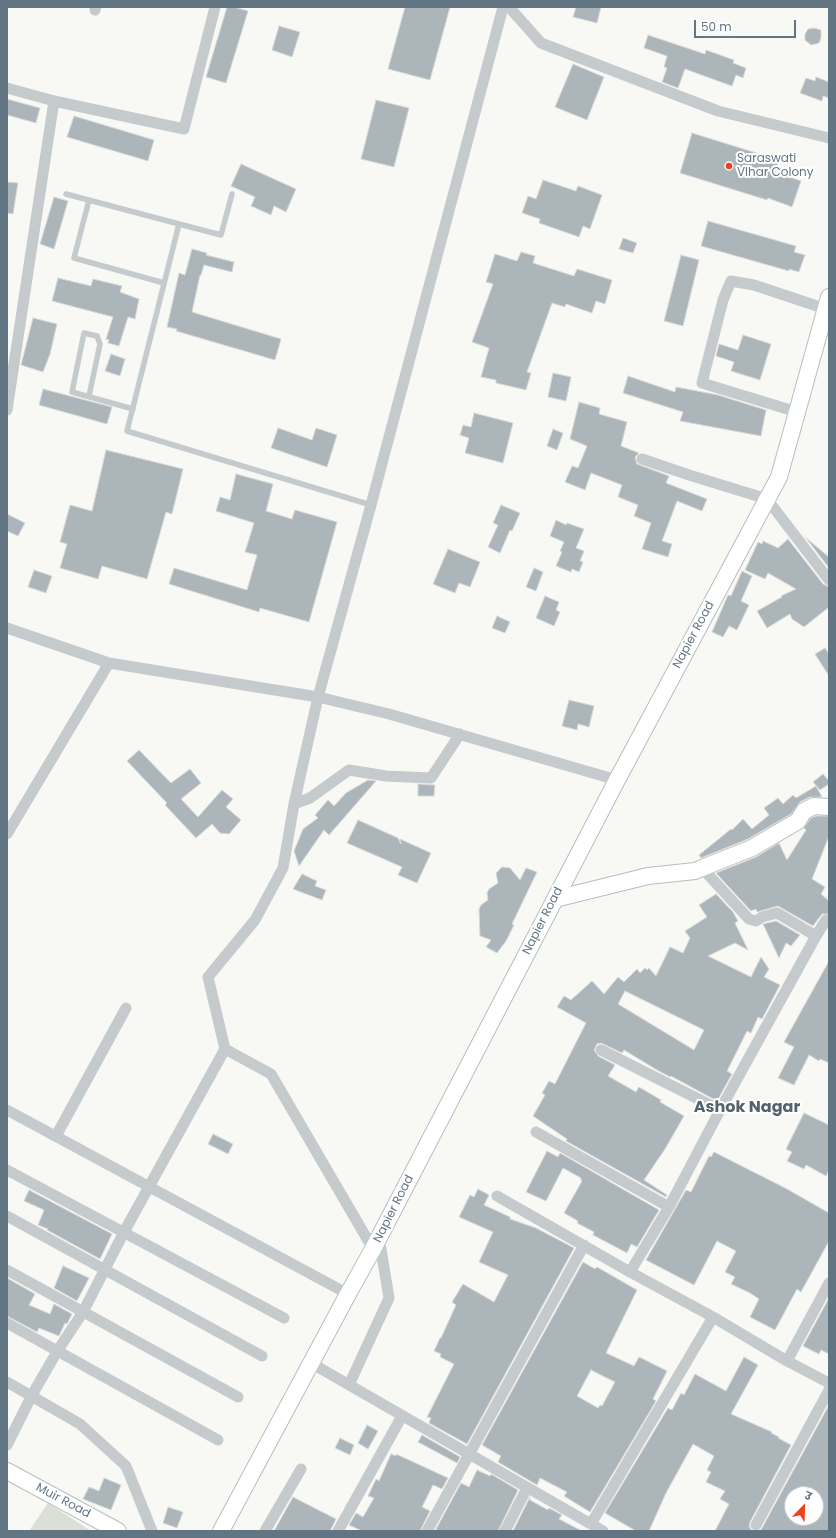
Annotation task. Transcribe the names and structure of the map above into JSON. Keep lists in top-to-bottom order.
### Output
{
  "streets": {
    "street": ["Napier Road", "Muir Road"]
  },
  "districts": ["Ashok Nagar"],
  "places": ["Saraswati VIhar Colony"],
  "scale_bar": "50 m",
  "north": "top right"
}
